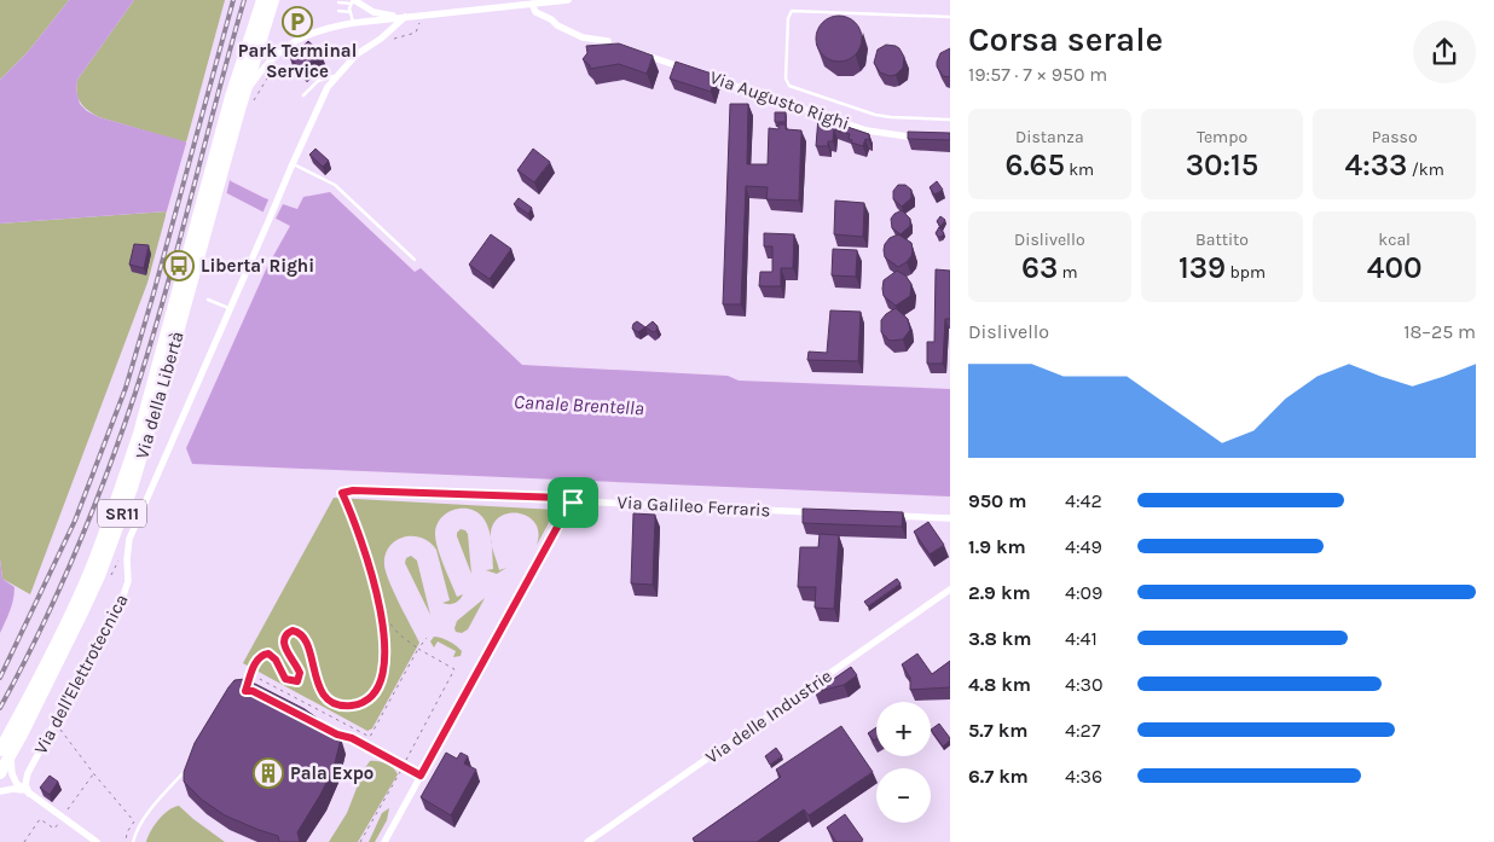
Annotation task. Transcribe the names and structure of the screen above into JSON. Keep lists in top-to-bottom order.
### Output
{
  "streets": {
    "highway": ["Via della Libertà", "SR11"],
    "street": [
      "Via Augusto Righi",
      "Via Galileo Ferraris",
      "Via dell'Elettrotecnica",
      "Via delle Industrie"
    ]
  },
  "water": ["Canale Brentella"],
  "places": {
    "parking": ["Park Terminal Service"],
    "bus stop": ["Liberta' Righi"],
    "building": ["Pala Expo"]
  },
  "page": {
    "heading": ["Corsa serale", "19:57 · 7 × 950 m"],
    "stats": [
      ["Distanza", "6.65 km"],
      ["Tempo", "30:15"],
      ["Passo", "4:33 /km"],
      ["Dislivello", "63 m"],
      ["Battito", "139 bpm"],
      ["kcal", "400"]
    ],
    "chart": ["Dislivello", "18–25 m"],
    "list": [
      {
        "name": "950 m",
        "note": "4:42"
      },
      {
        "name": "1.9 km",
        "note": "4:49"
      },
      {
        "name": "2.9 km",
        "note": "4:09"
      },
      {
        "name": "3.8 km",
        "note": "4:41"
      },
      {
        "name": "4.8 km",
        "note": "4:30"
      },
      {
        "name": "5.7 km",
        "note": "4:27"
      },
      {
        "name": "6.7 km",
        "note": "4:36"
      }
    ],
    "map_buttons": ["+", "−"]
  }
}
